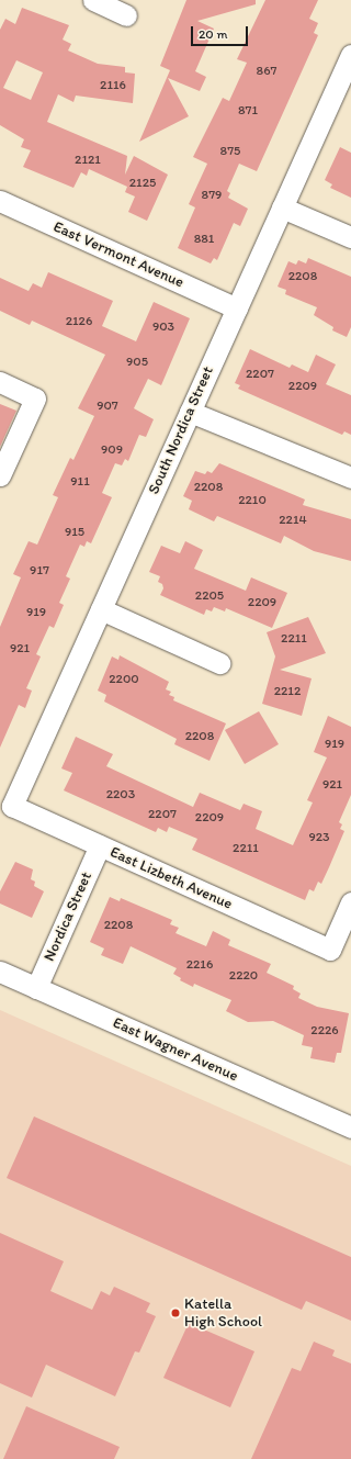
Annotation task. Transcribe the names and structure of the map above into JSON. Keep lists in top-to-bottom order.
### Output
{
  "streets": {
    "street": [
      "East Vermont Avenue",
      "South Nordica Street",
      "East Lizbeth Avenue",
      "Nordica Street",
      "East Wagner Avenue"
    ]
  },
  "crossings": [
    ["East Vermont Avenue", "South Nordica Street"],
    ["South Nordica Street", "East Lizbeth Avenue"],
    ["East Lizbeth Avenue", "Nordica Street"],
    ["Nordica Street", "East Wagner Avenue"]
  ],
  "places": ["Katella High School"],
  "house_numbers": [
    "867",
    "2116",
    "871",
    "875",
    "2121",
    "2125",
    "879",
    "881",
    "2208",
    "2126",
    "903",
    "905",
    "2207",
    "2209",
    "907",
    "909",
    "911",
    "2208",
    "2210",
    "2214",
    "915",
    "917",
    "2205",
    "2209",
    "919",
    "2211",
    "921",
    "2200",
    "2212",
    "2208",
    "919",
    "921",
    "2203",
    "2207",
    "2209",
    "923",
    "2211",
    "2208",
    "2216",
    "2220",
    "2226"
  ],
  "scale_bar": "20 m"
}
